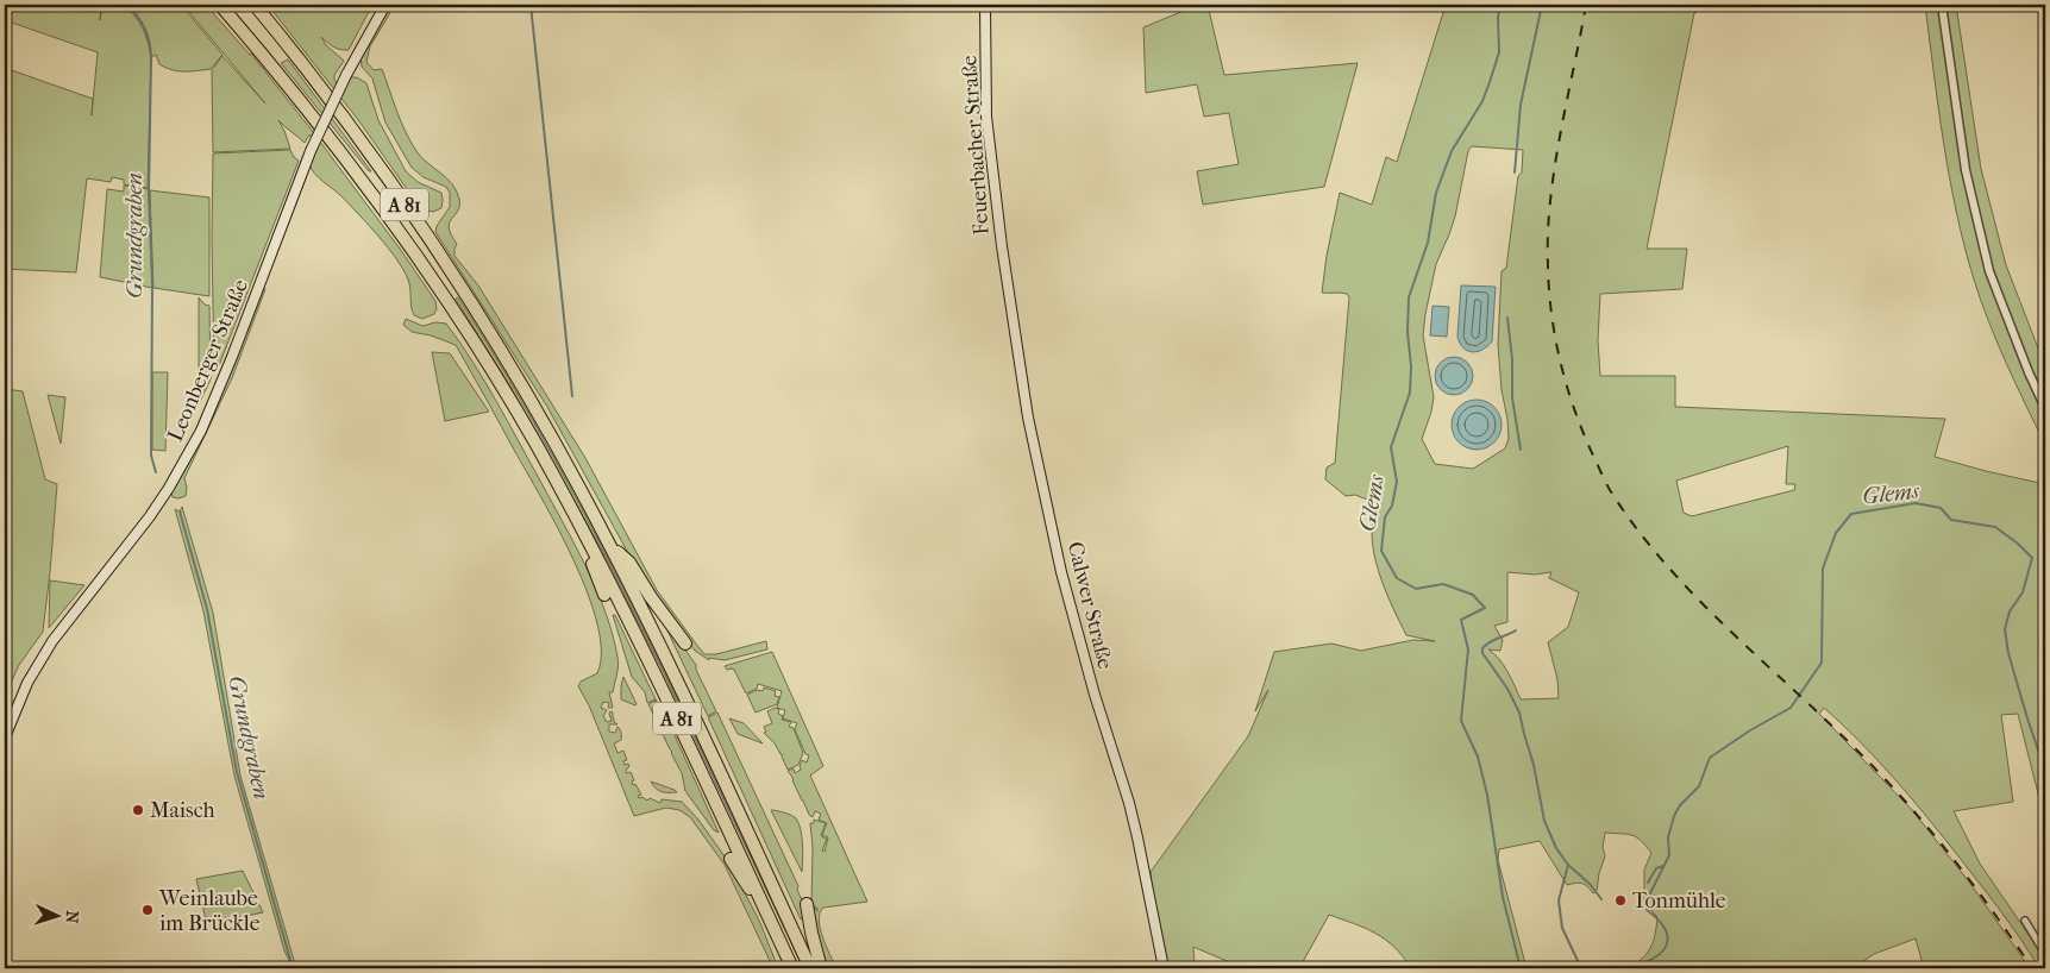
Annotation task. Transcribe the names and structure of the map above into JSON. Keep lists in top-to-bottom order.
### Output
{
  "streets": {
    "highway": ["A 81"],
    "main road": ["Feuerbacher Straße", "Leonberger Straße", "Calwer Straße"]
  },
  "crossings": [
    ["Feuerbacher Straße", "Calwer Straße"]
  ],
  "water": ["Grundgraben", "Glems"],
  "places": ["Maisch", "Tonmühle", "Weinlaube im Brückle"],
  "north": "right"
}
